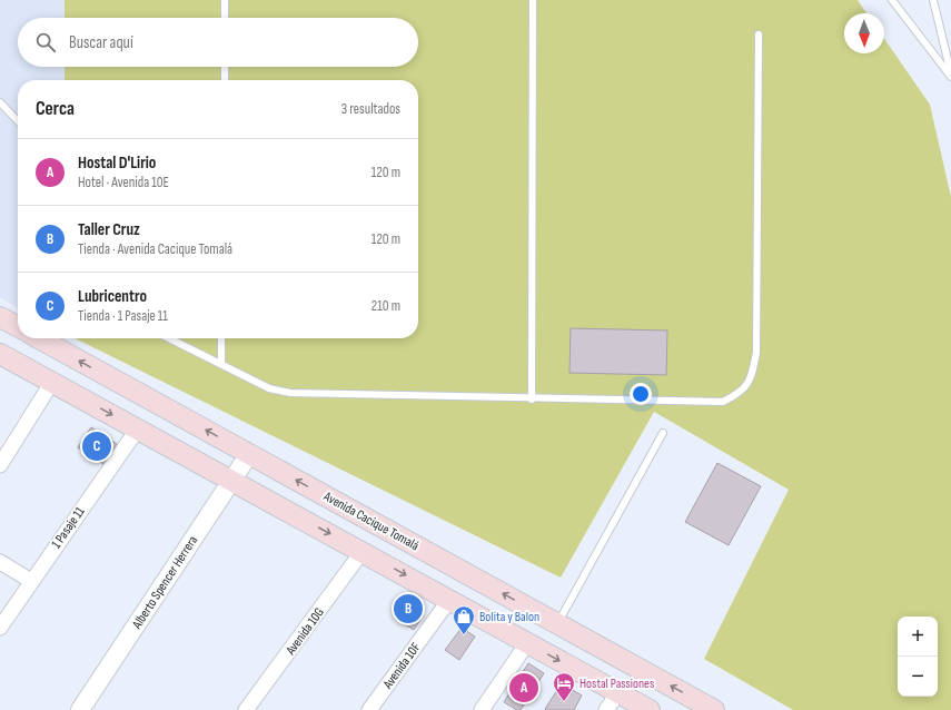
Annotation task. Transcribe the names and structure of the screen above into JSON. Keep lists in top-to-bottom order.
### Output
{
  "streets": {
    "main road": ["Avenida Cacique Tomalá"],
    "street": [
      "1 Pasaje 11",
      "Alberto Spencer Herrera",
      "Avenida 10G",
      "Avenida 10F"
    ]
  },
  "crossings": [
    ["Avenida Cacique Tomalá", "Alberto Spencer Herrera"]
  ],
  "places": {
    "shop": ["Bolita y Balon"],
    "hotel": ["Hostal Passiones"]
  },
  "north": "bottom",
  "page": {
    "search": "Buscar aquí",
    "heading": ["Cerca", "3 resultados"],
    "list": [
      {
        "mark": "A",
        "name": "Hostal D'Lirio",
        "note": "Hotel · Avenida 10E",
        "value": "120 m"
      },
      {
        "mark": "B",
        "name": "Taller Cruz",
        "note": "Tienda · Avenida Cacique Tomalá",
        "value": "120 m"
      },
      {
        "mark": "C",
        "name": "Lubricentro",
        "note": "Tienda · 1 Pasaje 11",
        "value": "210 m"
      }
    ],
    "pins": ["C", "B", "A"],
    "map_buttons": ["+", "−"]
  }
}
